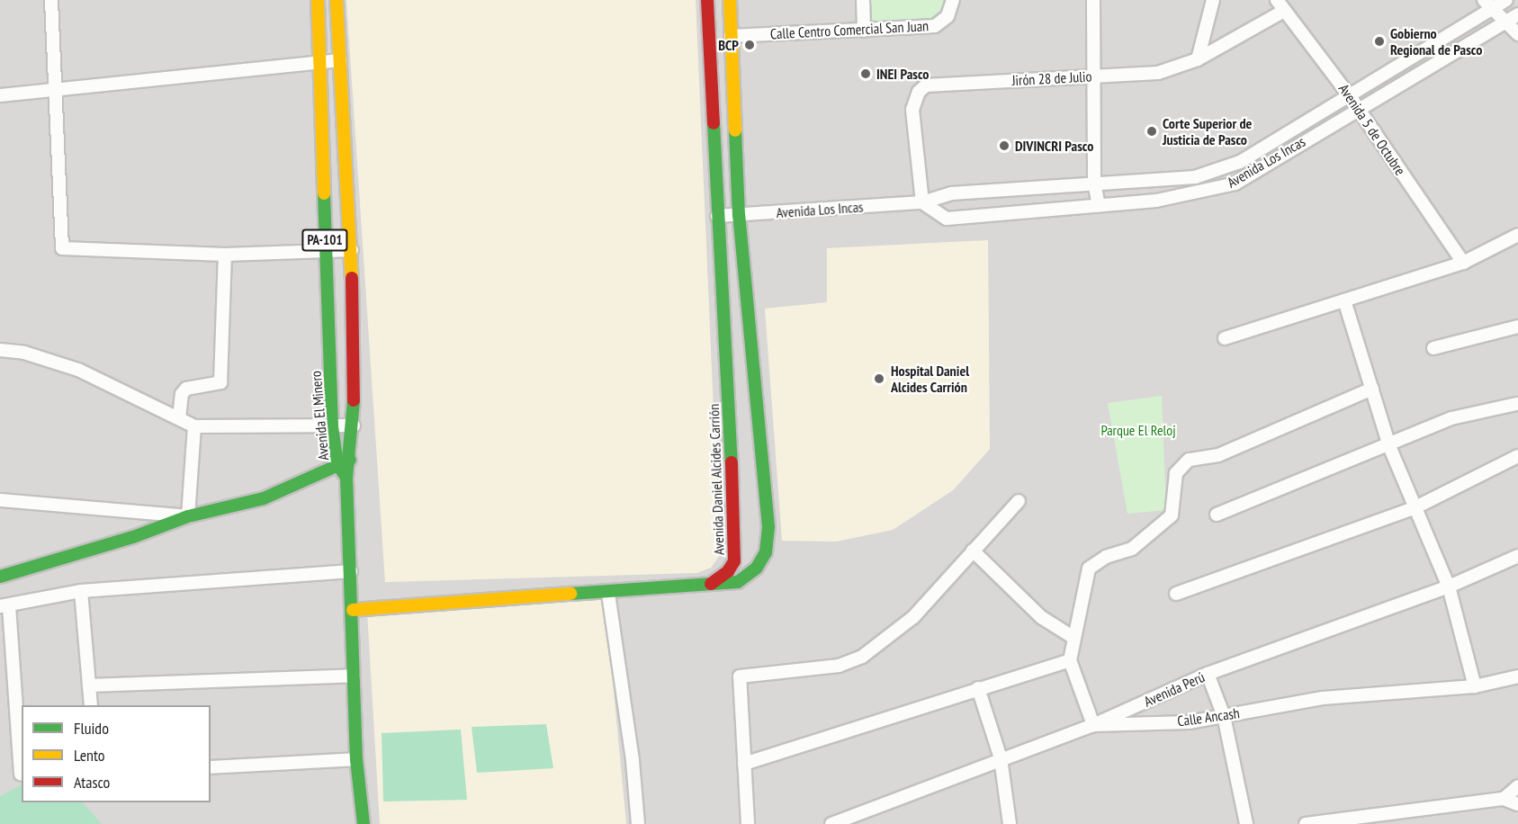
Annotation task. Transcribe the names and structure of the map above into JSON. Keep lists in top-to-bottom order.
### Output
{
  "streets": {
    "street": [
      "Calle Centro Comercial San Juan",
      "Jirón 28 de Julio",
      "Avenida 5 de Octubre",
      "Avenida Los Incas",
      "PA-101",
      "Avenida El Minero",
      "Avenida Daniel Alcides Carrión",
      "Avenida Perú",
      "Calle Ancash"
    ]
  },
  "crossings": [
    ["Jirón 28 de Julio", "Avenida 5 de Octubre"],
    ["Jirón 28 de Julio", "Avenida Los Incas"],
    ["Avenida 5 de Octubre", "Avenida Los Incas"],
    ["Avenida Los Incas", "Avenida Daniel Alcides Carrión"],
    ["PA-101", "Avenida El Minero"],
    ["Avenida Perú", "Calle Ancash"]
  ],
  "parks": ["Parque El Reloj"],
  "places": [
    "Gobierno Regional de Pasco",
    "BCP",
    "INEI Pasco",
    "Corte Superior de Justicia de Pasco",
    "DIVINCRI Pasco",
    "Hospital Daniel Alcides Carrión"
  ],
  "legend": ["Fluido", "Lento", "Atasco"]
}
